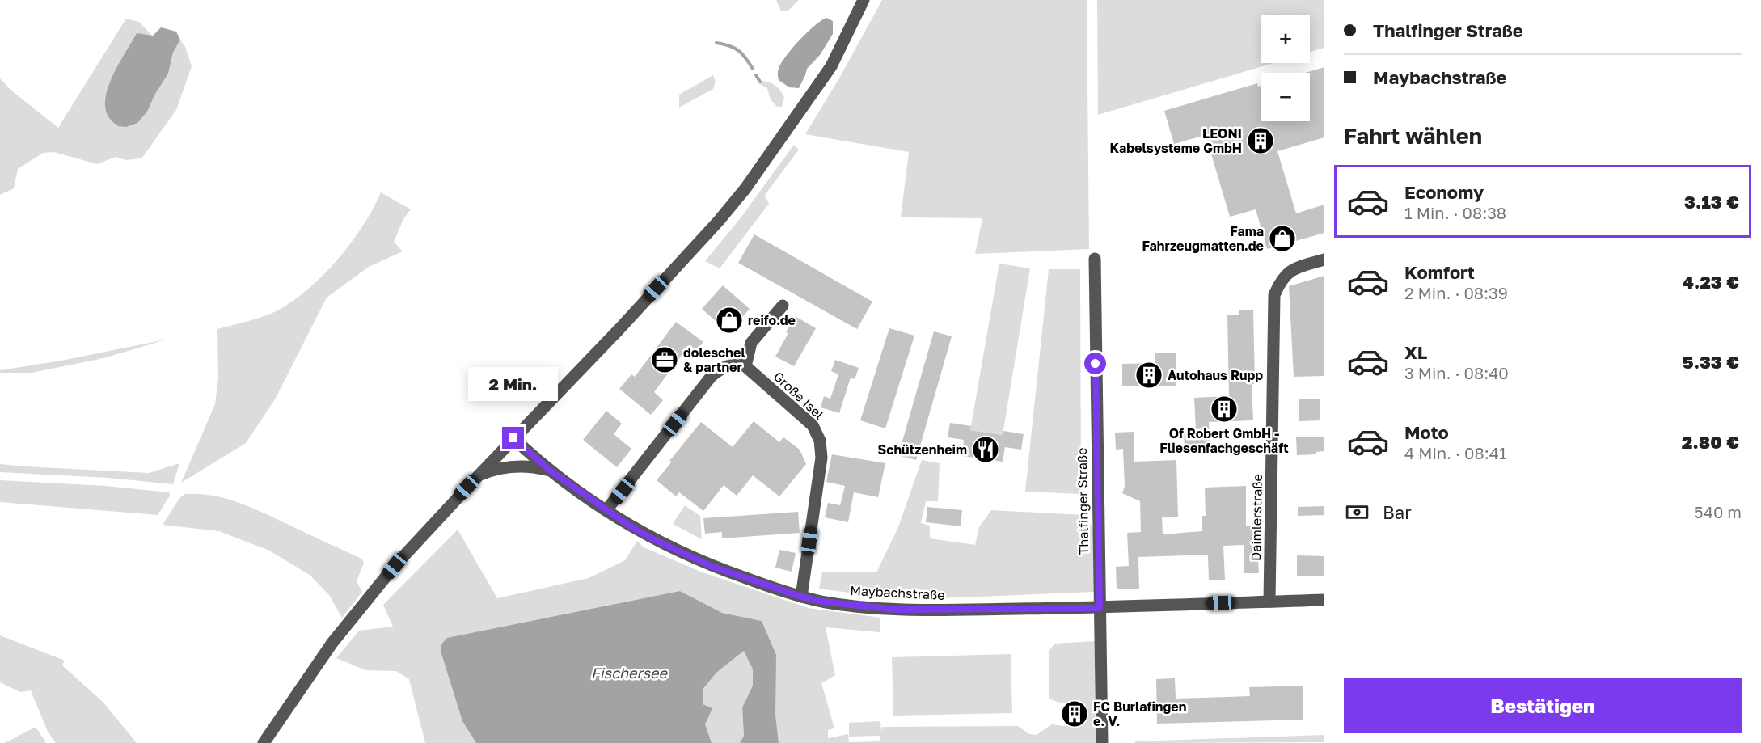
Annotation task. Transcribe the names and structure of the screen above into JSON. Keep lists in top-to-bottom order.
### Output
{
  "streets": {
    "street": [
      "Große Isel",
      "Thalfinger Straße",
      "Daimlerstraße",
      "Maybachstraße"
    ]
  },
  "crossings": [
    ["Große Isel", "Maybachstraße"],
    ["Thalfinger Straße", "Maybachstraße"],
    ["Daimlerstraße", "Maybachstraße"]
  ],
  "water": ["Fischersee"],
  "places": {
    "building": [
      "LEONI Kabelsysteme GmbH",
      "Autohaus Rupp",
      "Of Robert GmbH - Fliesenfachgeschäft",
      "FC Burlafingen e. V."
    ],
    "shop": ["Fama Fahrzeugmatten.de", "reifo.de"],
    "office": ["doleschel & partner"],
    "restaurant": ["Schützenheim"]
  },
  "page": {
    "banner": ["Thalfinger Straße", "Maybachstraße"],
    "map_buttons": ["+", "−"],
    "heading": "Fahrt wählen",
    "list": [
      {
        "name": "Economy",
        "note": "1 Min. · 08:38",
        "value": "3.13 €"
      },
      {
        "name": "Komfort",
        "note": "2 Min. · 08:39",
        "value": "4.23 €"
      },
      {
        "name": "XL",
        "note": "3 Min. · 08:40",
        "value": "5.33 €"
      },
      {
        "name": "Moto",
        "note": "4 Min. · 08:41",
        "value": "2.80 €"
      }
    ],
    "bubble": "2 Min.",
    "pay": ["Bar", "540 m"],
    "buttons": "Bestätigen"
  }
}
